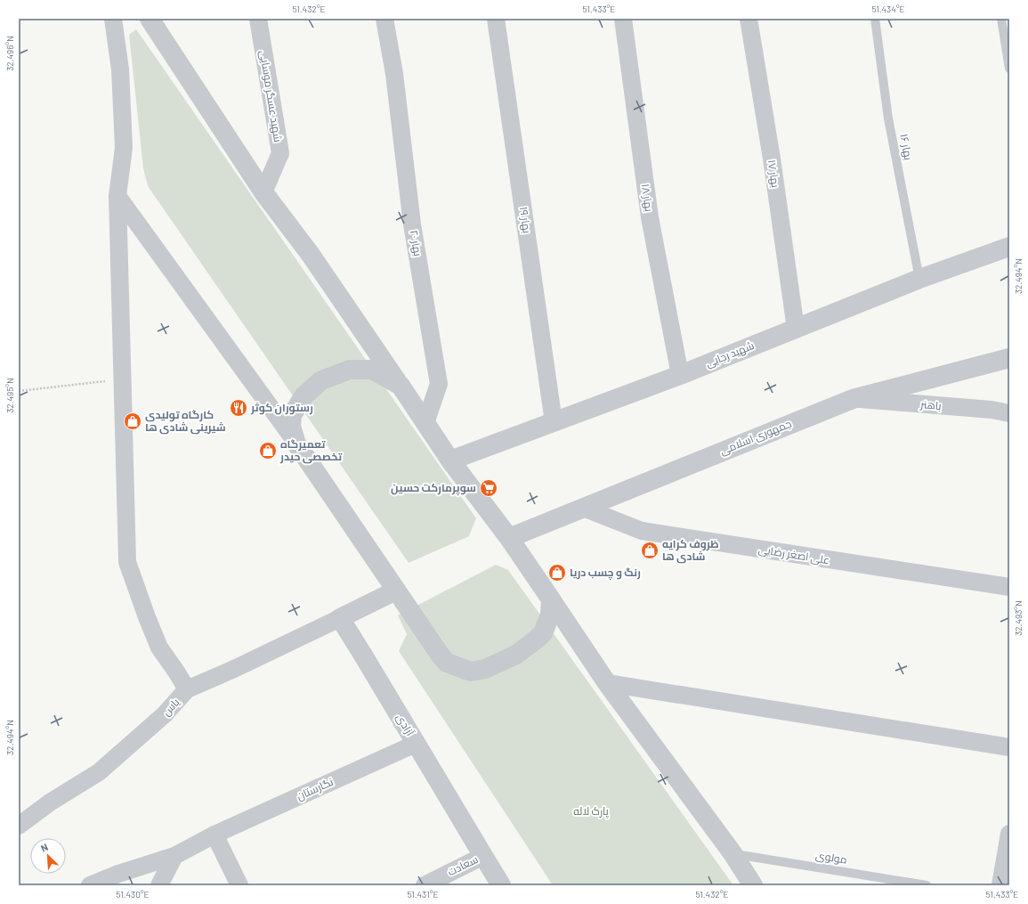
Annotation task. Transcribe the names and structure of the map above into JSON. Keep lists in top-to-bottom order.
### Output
{
  "streets": {
    "street": [
      "شهید عسگر موسایی",
      "بهار ۱۷",
      "بهار ۱۸",
      "بهار ۱۹",
      "بهار ۲۰",
      "شهید رجایی",
      "باهنر",
      "جمهوری اسلامی",
      "علی اصغر رضایی",
      "یاس",
      "آزادی",
      "نگارستان",
      "سعادت"
    ],
    "lane": ["بهار ۱۶", "مولوی"]
  },
  "crossings": [
    ["بهار ۱۶", "شهید رجایی"],
    ["بهار ۱۷", "شهید رجایی"],
    ["بهار ۱۸", "شهید رجایی"],
    ["بهار ۱۹", "شهید رجایی"],
    ["باهنر", "جمهوری اسلامی"],
    ["جمهوری اسلامی", "علی اصغر رضایی"],
    ["یاس", "آزادی"],
    ["آزادی", "نگارستان"],
    ["آزادی", "سعادت"]
  ],
  "parks": ["پارک لاله"],
  "places": {
    "restaurant": ["رستوران کوثر"],
    "shop": [
      "کارگاه تولیدی شیرینی شادی ها",
      "تعمیرگاه تخصصی حیدر",
      "ظروف کرایه شادی ها",
      "رنگ و چسب دریا"
    ],
    "supermarket": ["سوپرمارکت حسین"]
  },
  "north": "top left",
  "coordinates": [
    "51.432°E",
    "51.433°E",
    "51.434°E",
    "32.496°N",
    "32.494°N",
    "32.495°N",
    "32.493°N",
    "51.430°E",
    "51.431°E"
  ]
}
